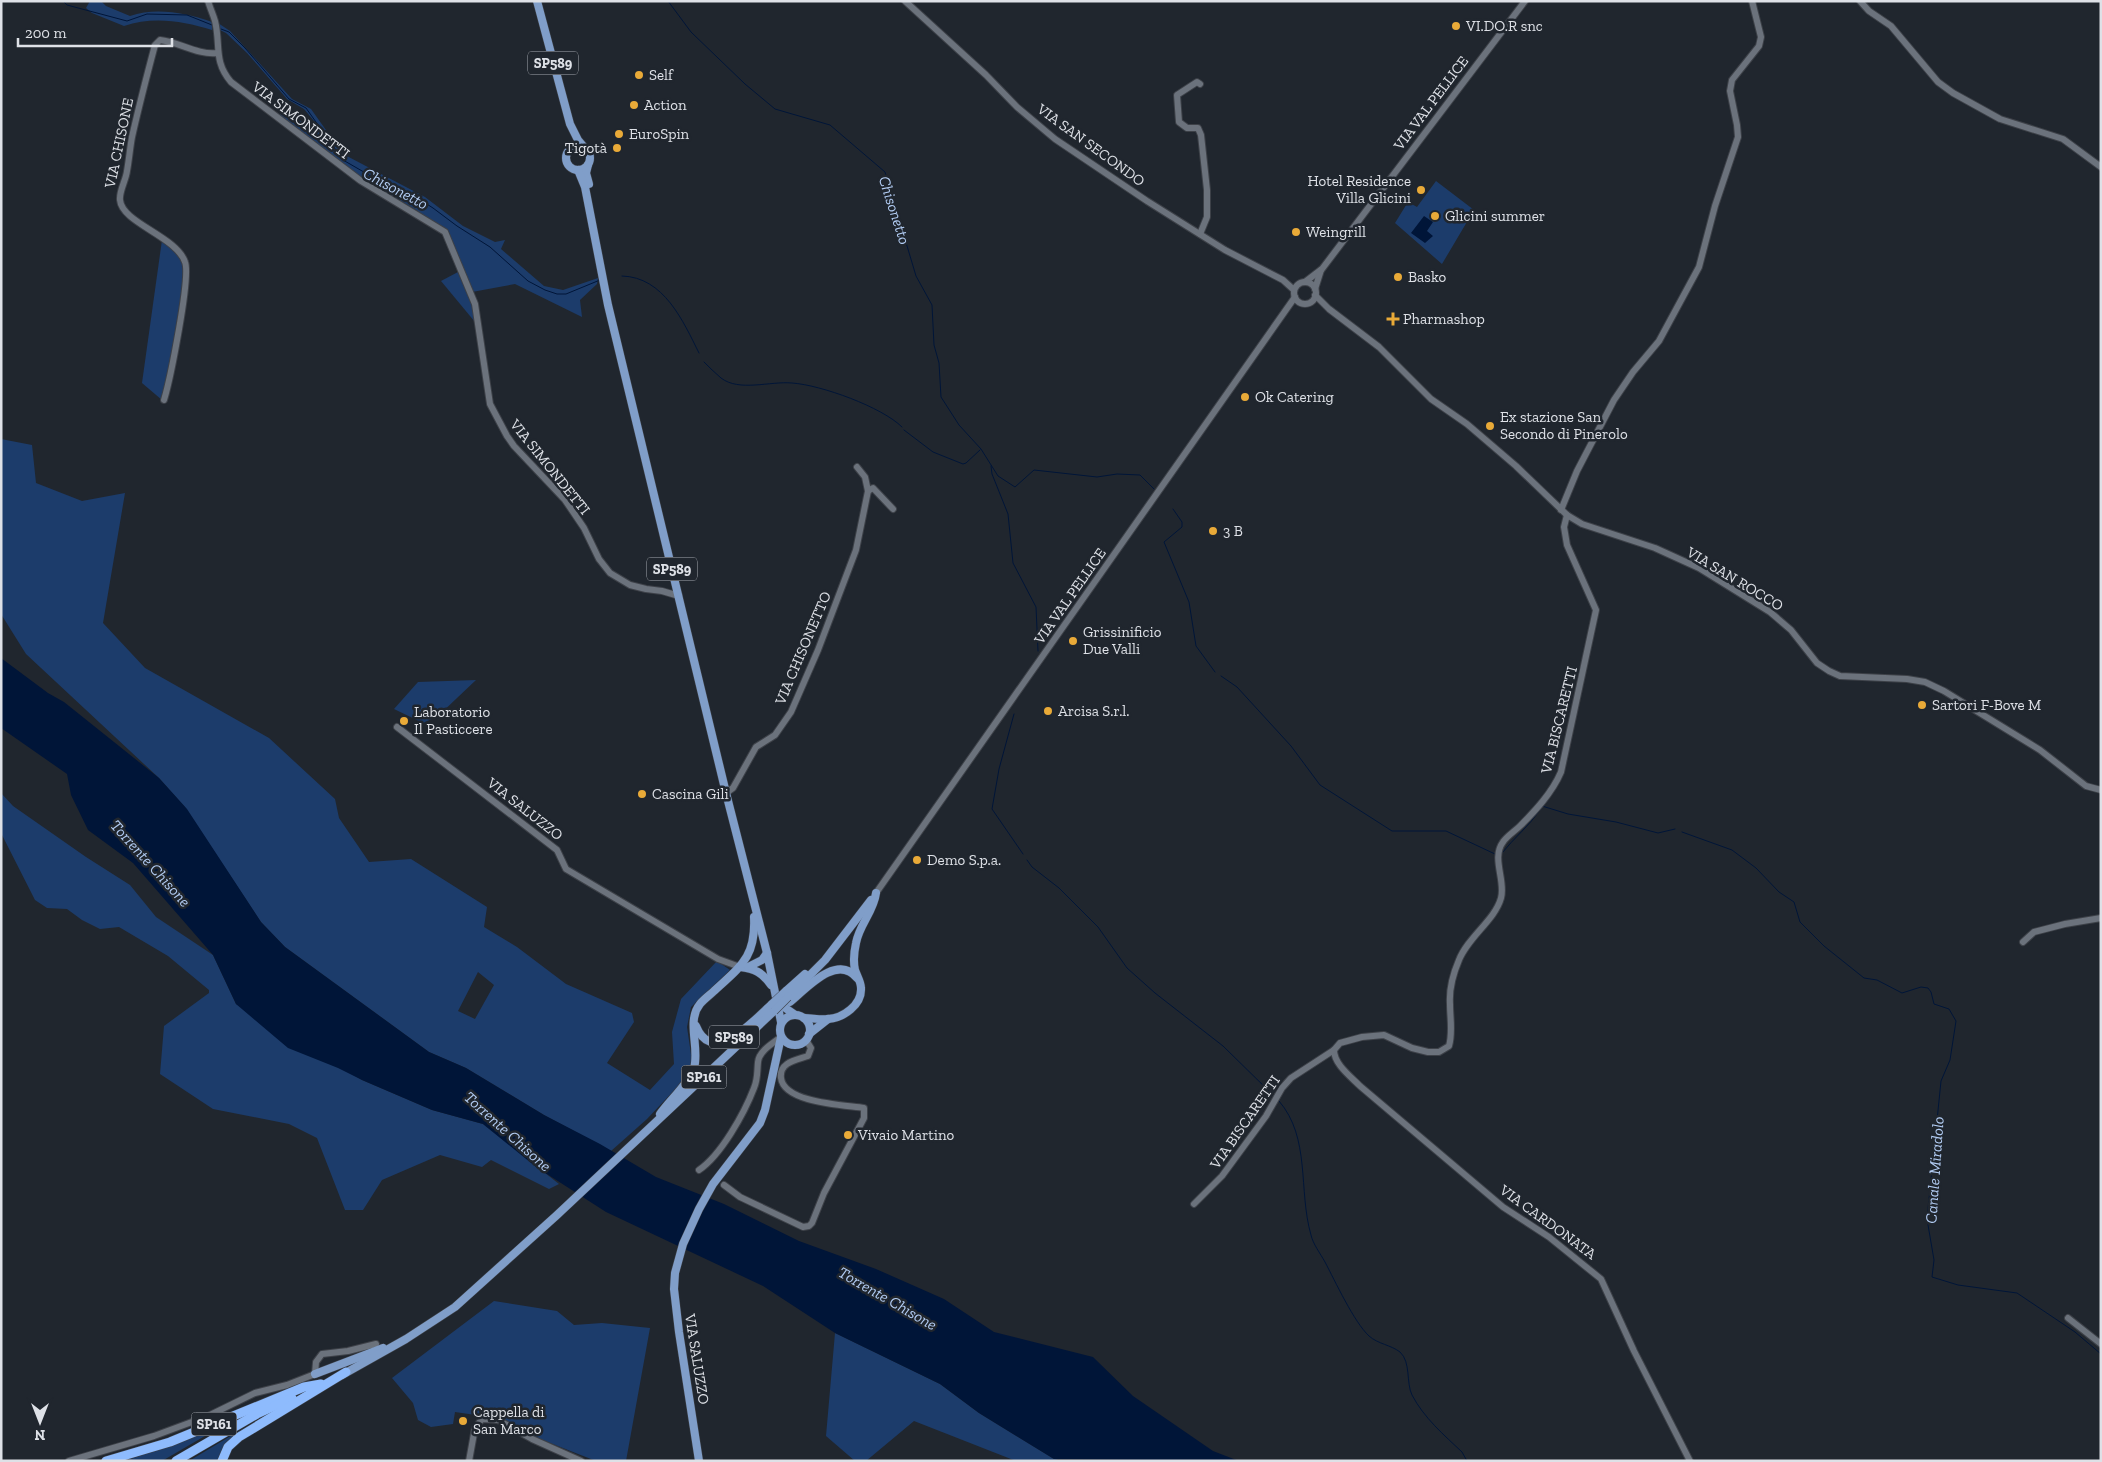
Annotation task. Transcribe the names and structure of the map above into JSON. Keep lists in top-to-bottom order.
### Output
{
  "streets": {
    "highway": ["SP161"],
    "main road": ["SP589", "VIA SALUZZO"],
    "street": [
      "VIA VAL PELLICE",
      "VIA SIMONDETTI",
      "VIA CHISONE",
      "VIA SAN SECONDO",
      "VIA SAN ROCCO",
      "VIA CHISONETTO",
      "VIA BISCARETTI",
      "VIA CARDONATA"
    ]
  },
  "crossings": [
    ["SP589", "VIA SIMONDETTI"],
    ["SP589", "VIA CHISONETTO"],
    ["SP589", "VIA SALUZZO"],
    ["SP589", "SP161"],
    ["VIA VAL PELLICE", "SP161"],
    ["VIA SIMONDETTI", "VIA CHISONE"],
    ["VIA SAN ROCCO", "VIA BISCARETTI"],
    ["VIA SAN ROCCO", "SP161"],
    ["VIA BISCARETTI", "VIA CARDONATA"]
  ],
  "water": ["Chisonetto", "Torrente Chisone", "Canale Miradolo"],
  "places": {
    "other": [
      "VI.DO.R snc",
      "Self",
      "Action",
      "EuroSpin",
      "Tigotà",
      "Hotel Residence Villa Glicini",
      "Glicini summer",
      "Weingrill",
      "Basko",
      "Ok Catering",
      "Ex stazione San Secondo di Pinerolo",
      "3 B",
      "Grissinificio Due Valli",
      "Sartori F-Bove M",
      "Arcisa S.r.l.",
      "Laboratorio Il Pasticcere",
      "Cascina Gili",
      "Demo S.p.a.",
      "Vivaio Martino",
      "Cappella di San Marco"
    ],
    "health": ["Pharmashop"]
  },
  "scale_bar": "200 m",
  "north": "bottom"
}
